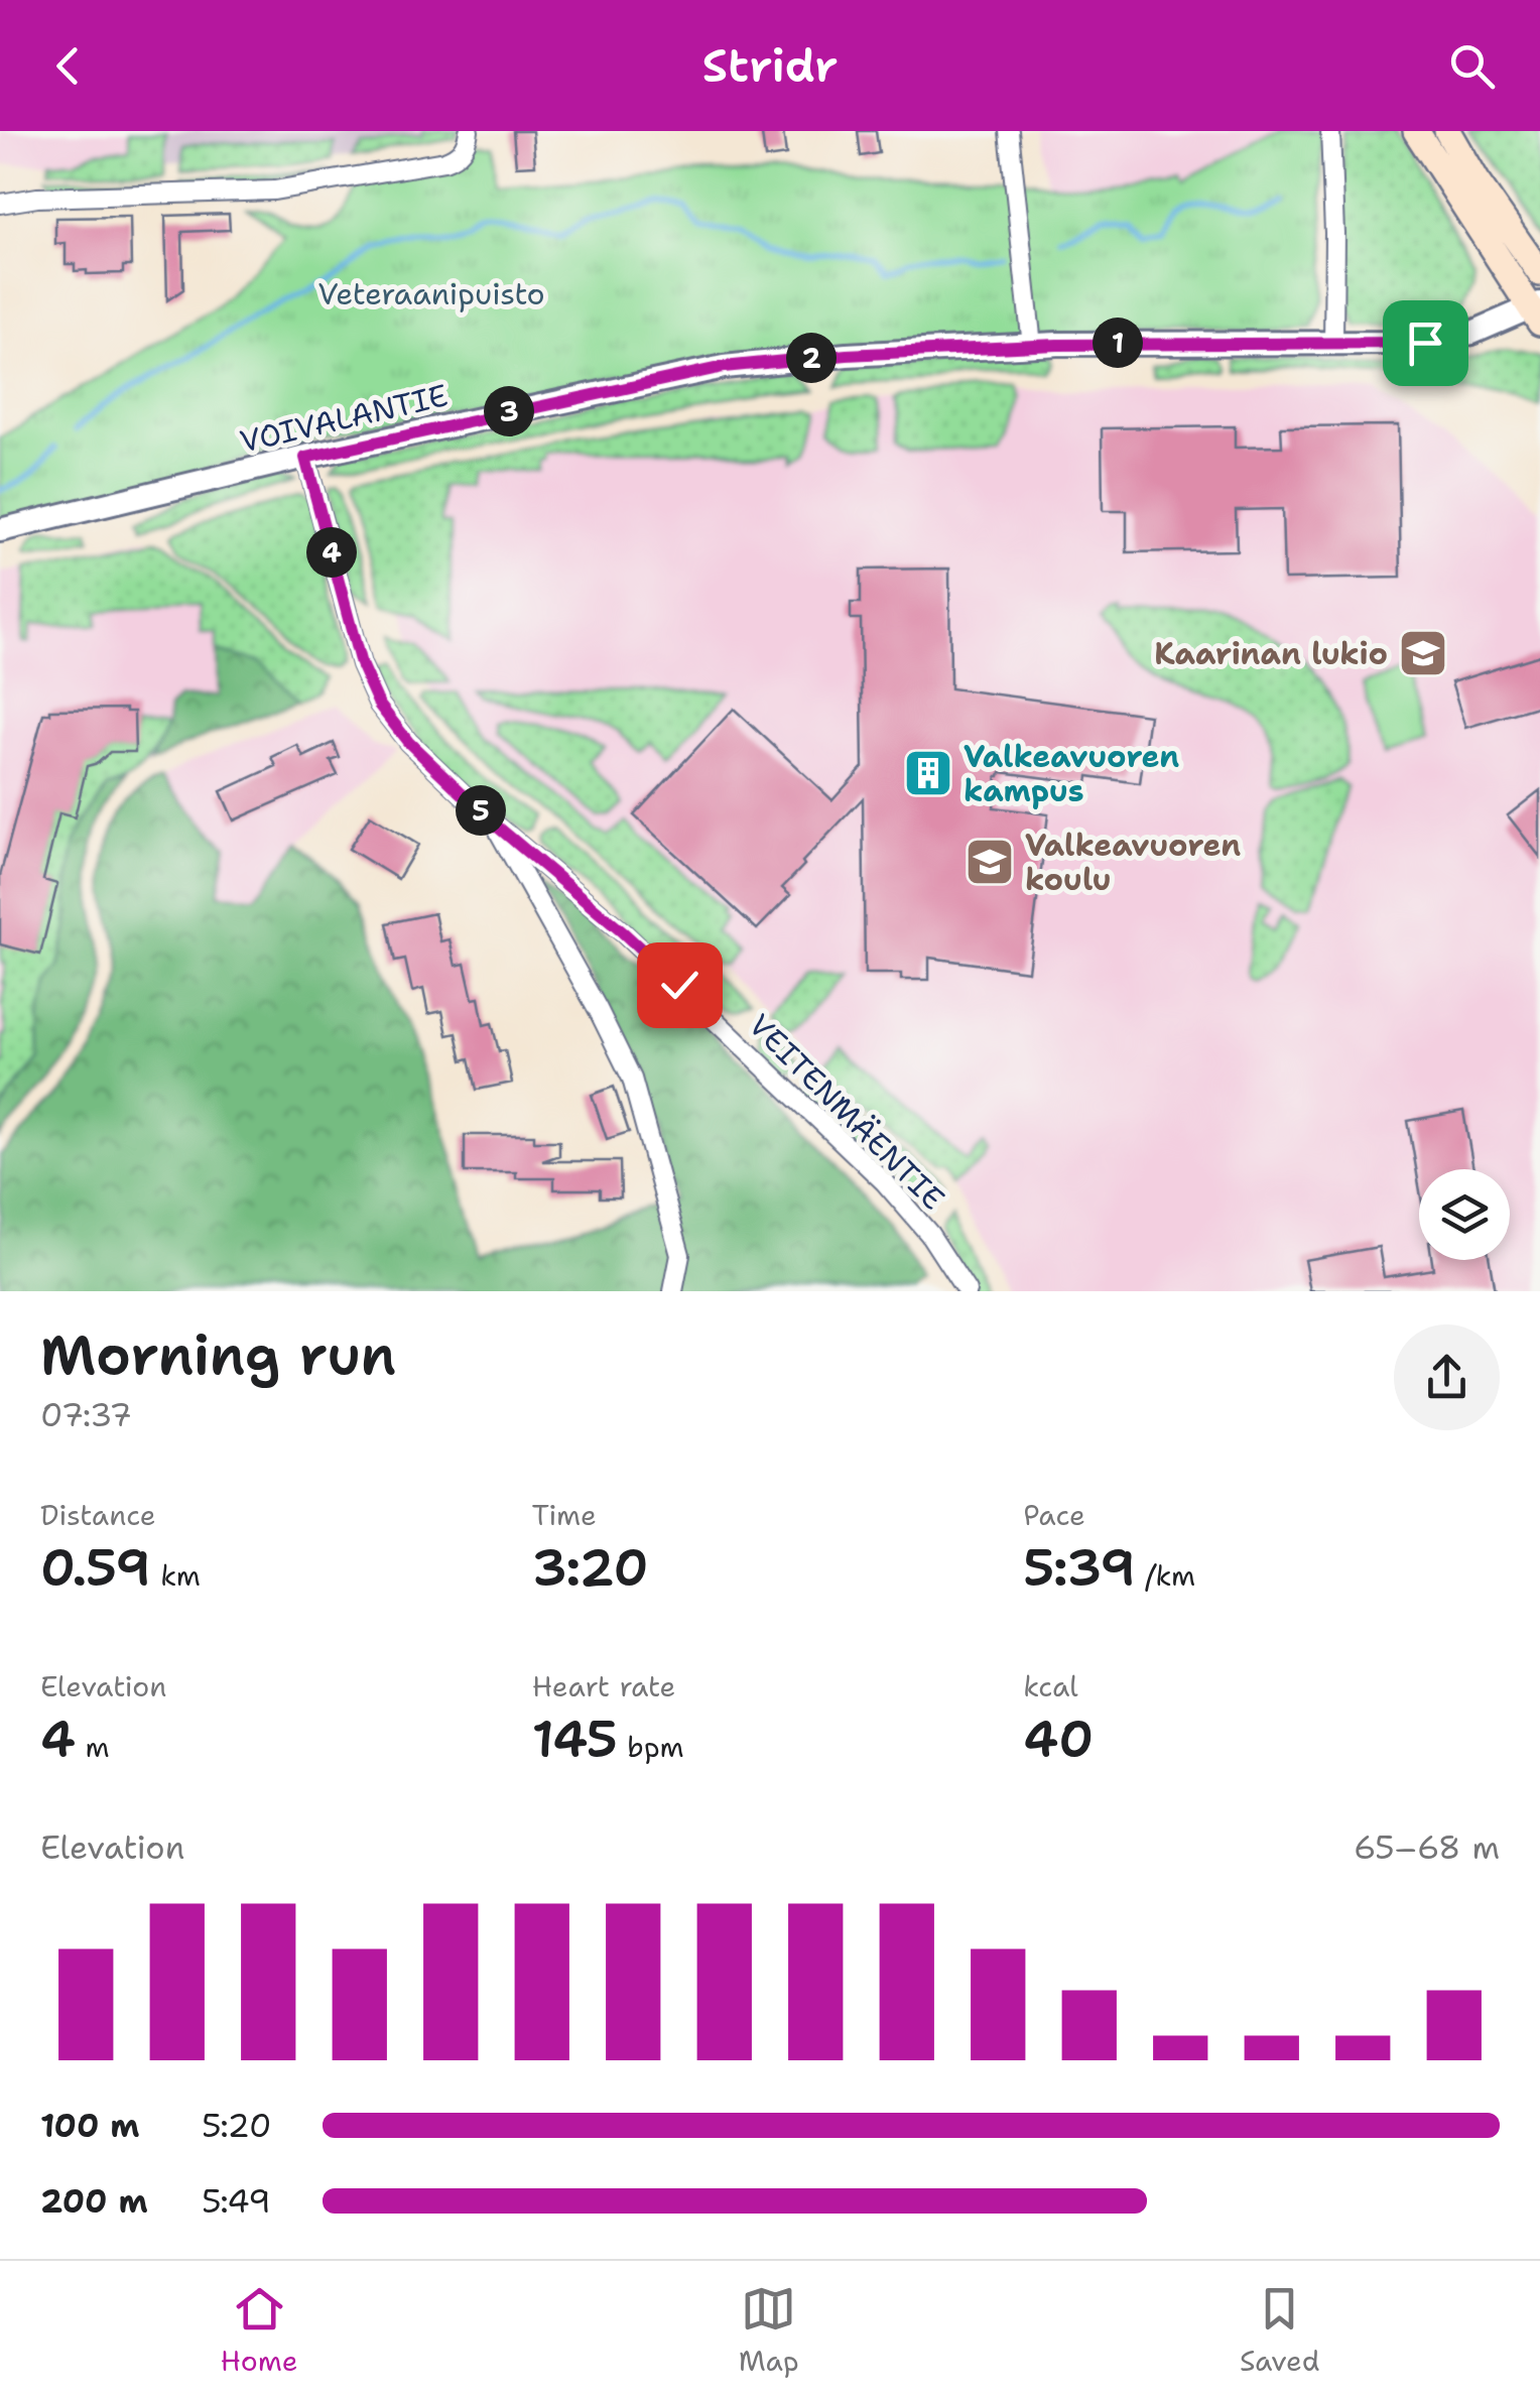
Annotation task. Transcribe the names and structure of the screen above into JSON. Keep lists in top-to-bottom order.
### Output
{
  "streets": {
    "street": ["VOIVALANTIE", "VEITENMÄENTIE"]
  },
  "crossings": [
    ["VOIVALANTIE", "VEITENMÄENTIE"]
  ],
  "parks": ["Veteraanipuisto"],
  "places": {
    "school or university": ["Kaarinan lukio", "Valkeavuoren koulu"],
    "building": ["Valkeavuoren kampus"]
  },
  "page": {
    "header": "Stridr",
    "pins": [
      "1",
      "2",
      "3",
      "4",
      "5"
    ],
    "heading": ["Morning run", "07:37"],
    "stats": [
      ["Distance", "0.59 km"],
      ["Time", "3:20"],
      ["Pace", "5:39 /km"],
      ["Elevation", "4 m"],
      ["Heart rate", "145 bpm"],
      ["kcal", "40"]
    ],
    "chart": ["Elevation", "65–68 m"],
    "list": [
      {
        "name": "100 m",
        "note": "5:20"
      },
      {
        "name": "200 m",
        "note": "5:49"
      }
    ],
    "tabs": ["Home", "Map", "Saved"]
  }
}
